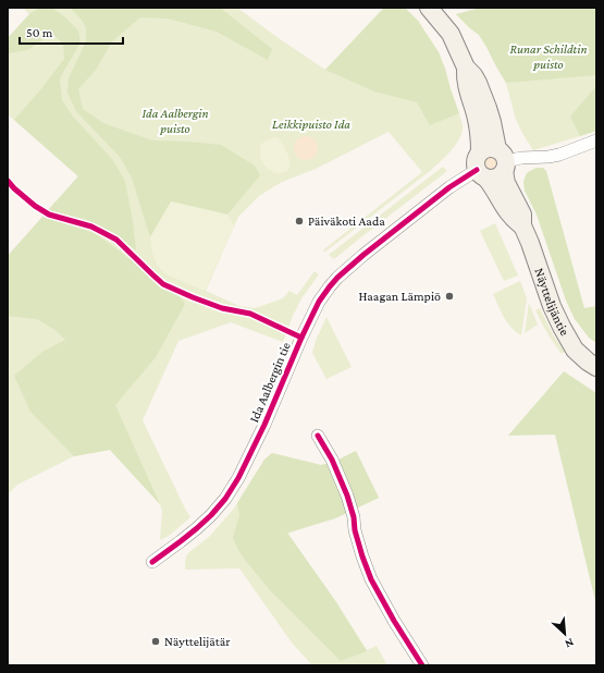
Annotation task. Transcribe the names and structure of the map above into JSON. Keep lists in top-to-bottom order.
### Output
{
  "streets": {
    "main road": ["Näyttelijäntie"],
    "street": ["Ida Aalbergin tie"]
  },
  "crossings": [
    ["Näyttelijäntie", "Ida Aalbergin tie"]
  ],
  "parks": ["Runar Schildtin puisto", "Ida Aalbergin puisto", "Leikkipuisto Ida"],
  "places": ["Päiväkoti Aada", "Haagan Lämpiö", "Näyttelijätär"],
  "scale_bar": "50 m",
  "north": "bottom right"
}
